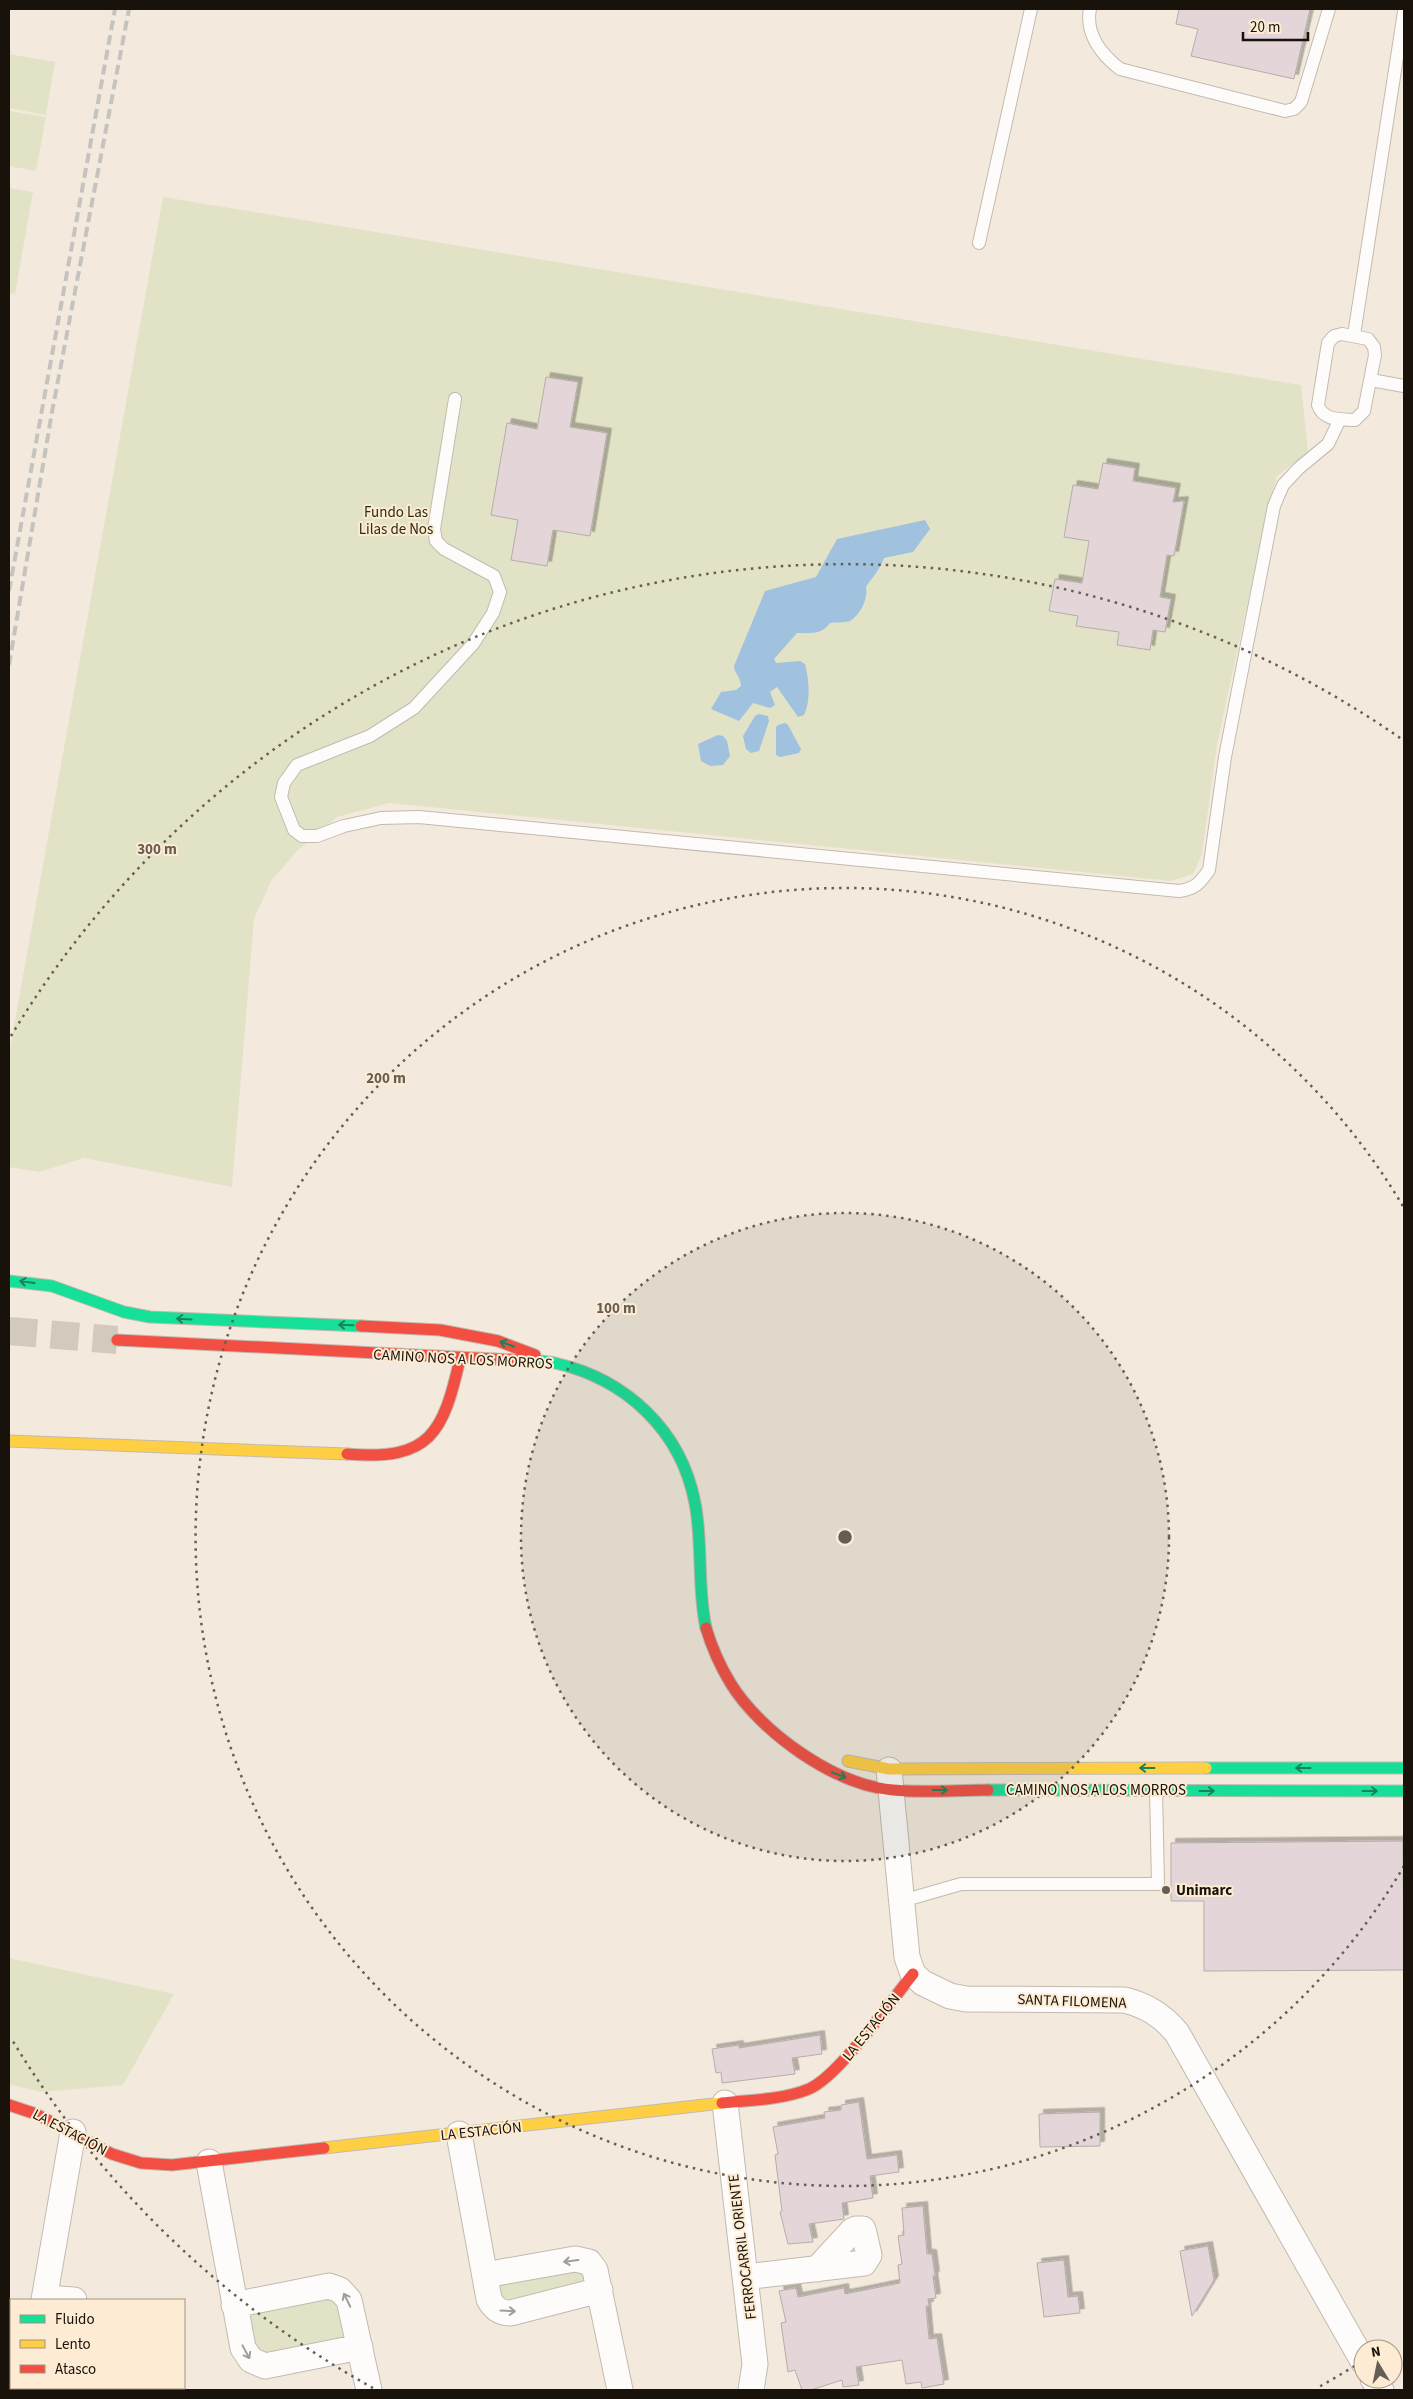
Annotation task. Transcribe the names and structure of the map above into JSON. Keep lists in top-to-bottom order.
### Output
{
  "streets": {
    "main road": ["CAMINO NOS A LOS MORROS", "LA ESTACIÓN"],
    "street": ["SANTA FILOMENA", "FERROCARRIL ORIENTE"]
  },
  "crossings": [
    ["SANTA FILOMENA", "LA ESTACIÓN"],
    ["LA ESTACIÓN", "FERROCARRIL ORIENTE"]
  ],
  "parks": ["Fundo Las Lilas de Nos"],
  "places": ["Unimarc"],
  "legend": ["Fluido", "Lento", "Atasco"],
  "scale_bar": "20 m",
  "north": "top",
  "rings": ["300 m", "200 m", "100 m"]
}
